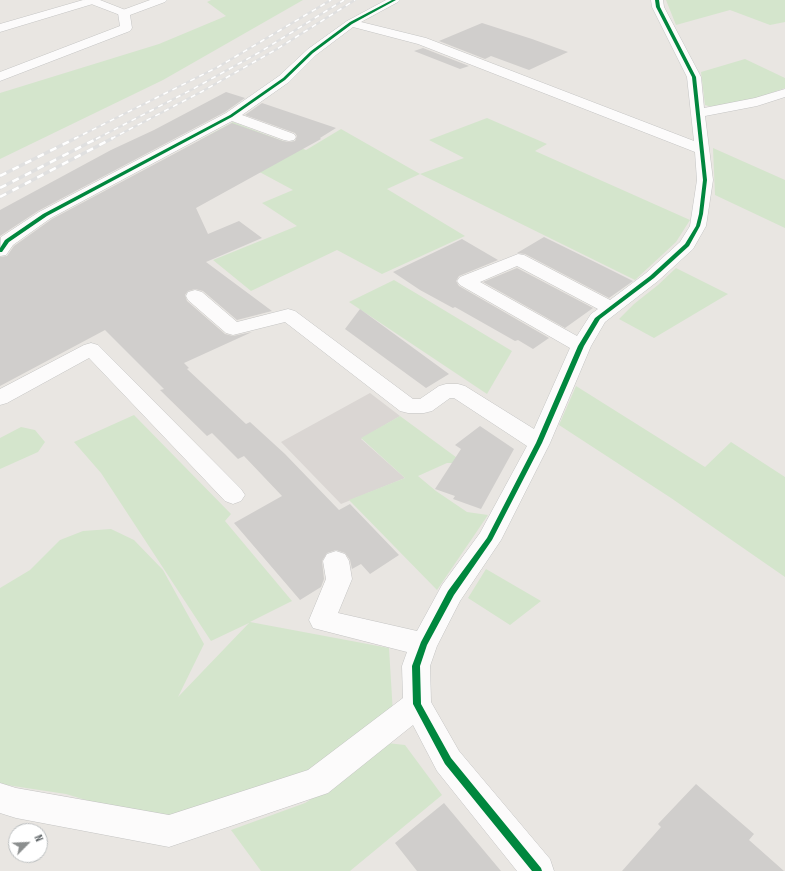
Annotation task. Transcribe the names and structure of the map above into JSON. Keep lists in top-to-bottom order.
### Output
{
  "north": "top right"
}
